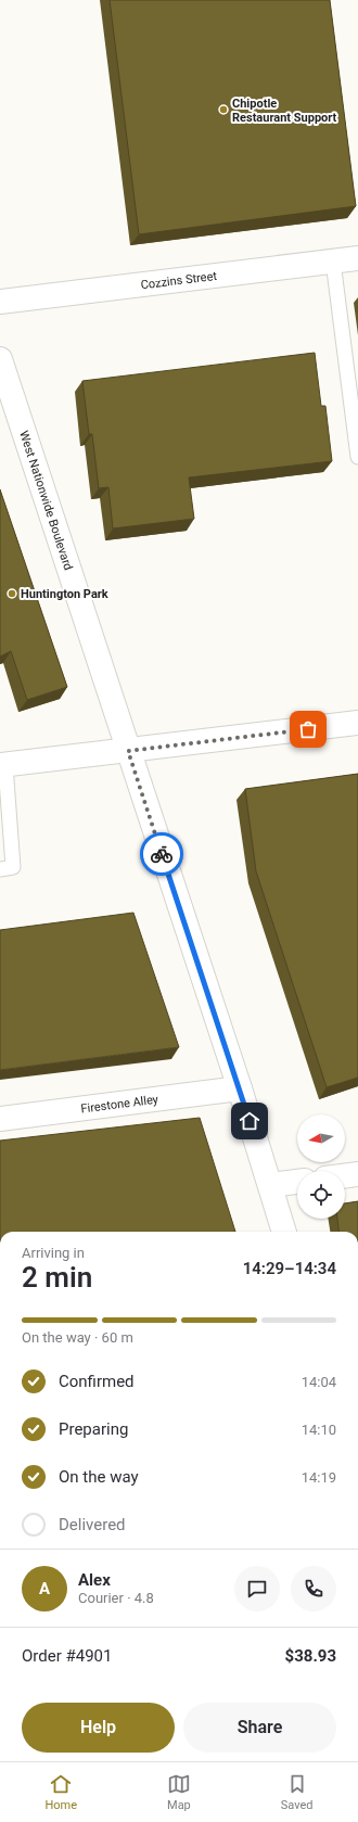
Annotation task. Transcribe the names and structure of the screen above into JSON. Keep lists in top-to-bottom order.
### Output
{
  "streets": {
    "street": ["Cozzins Street", "West Nationwide Boulevard", "Firestone Alley"]
  },
  "crossings": [
    ["West Nationwide Boulevard", "Firestone Alley"]
  ],
  "places": ["Chipotle Restaurant Support", "Huntington Park"],
  "north": "left",
  "page": {
    "heading": ["2 min", "Arriving in", "14:29–14:34"],
    "panel": [
      "Alex",
      "Courier · 4.8",
      "Order #4901",
      "$38.93"
    ],
    "bar": "On the way · 60 m",
    "list": [
      ["Confirmed", "14:04"],
      ["Preparing", "14:10"],
      ["On the way", "14:19"],
      "Delivered"
    ],
    "round": "A",
    "buttons": ["Help", "Share"],
    "tabs": ["Home", "Map", "Saved"]
  }
}
